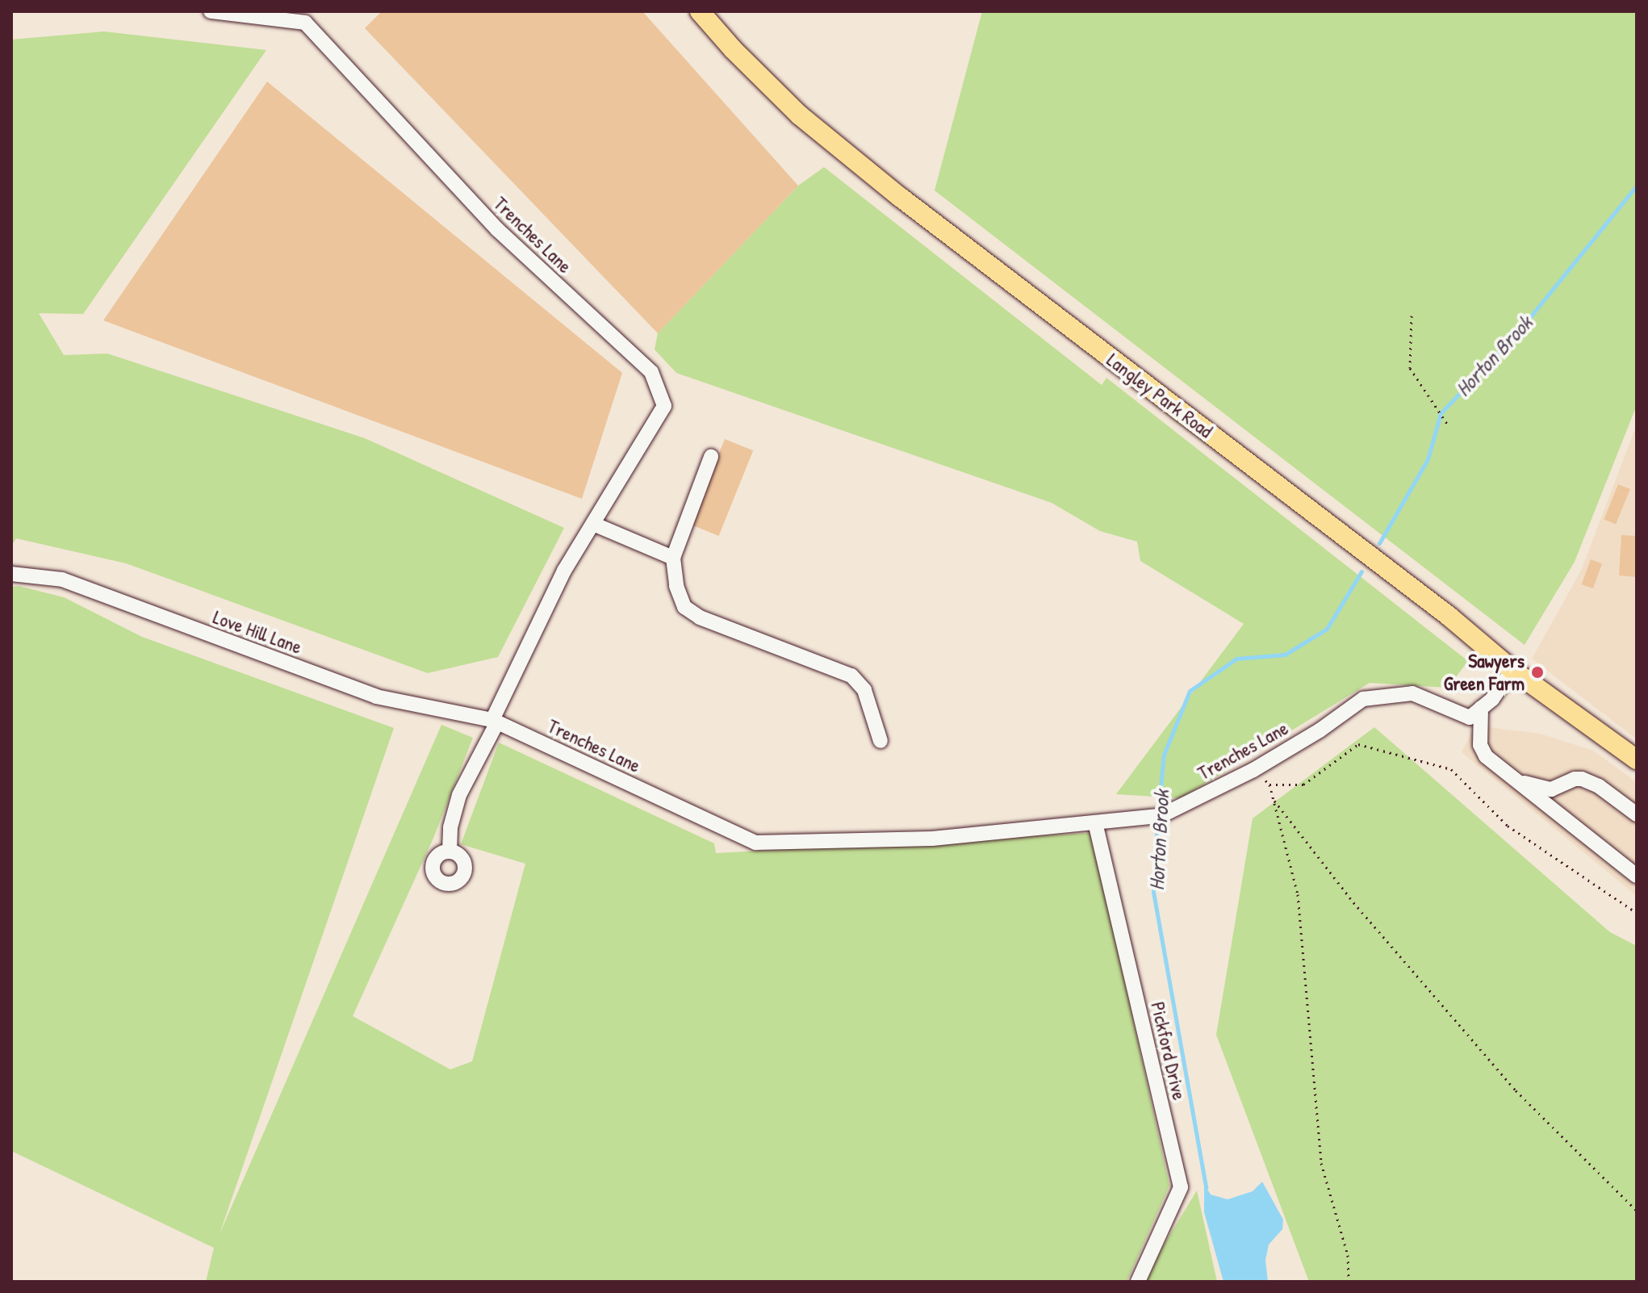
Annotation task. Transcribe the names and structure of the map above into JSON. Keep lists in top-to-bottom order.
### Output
{
  "streets": {
    "main road": ["Langley Park Road"],
    "street": ["Trenches Lane", "Love Hill Lane", "Pickford Drive"]
  },
  "crossings": [
    ["Trenches Lane", "Love Hill Lane"],
    ["Trenches Lane", "Pickford Drive"]
  ],
  "water": ["Horton Brook"],
  "places": ["Sawyers Green Farm"]
}
